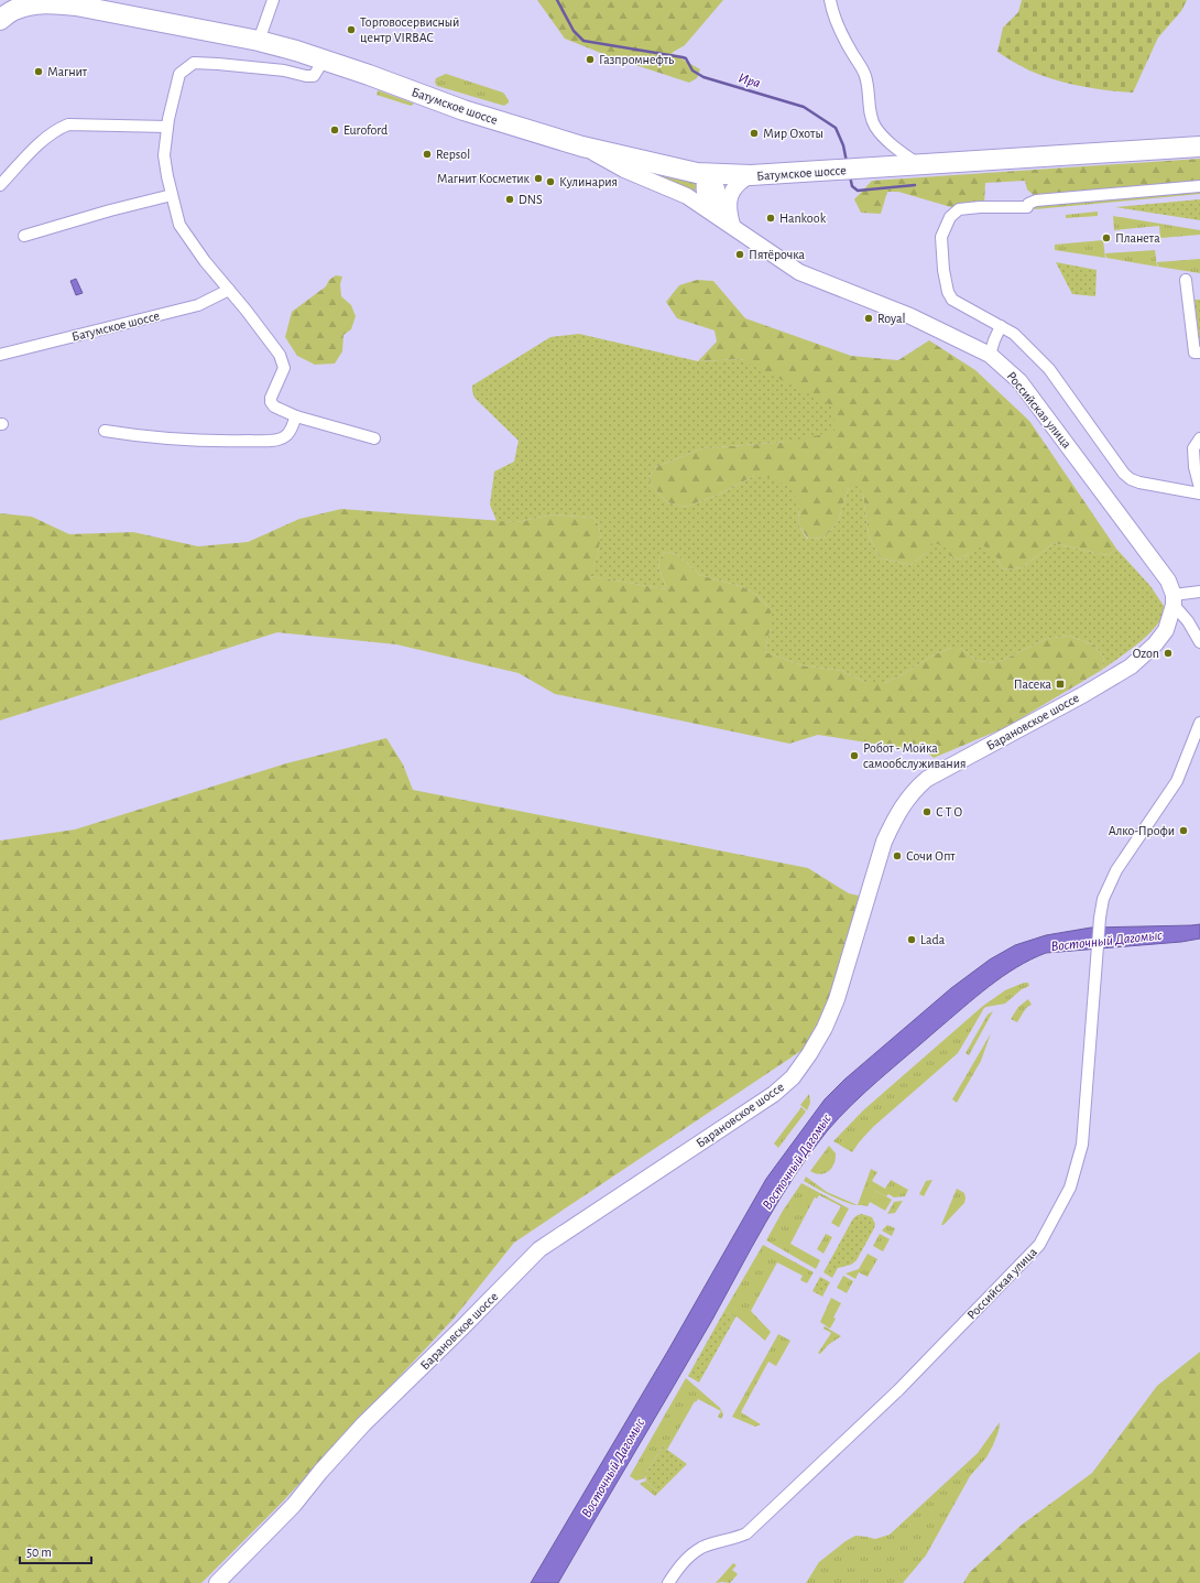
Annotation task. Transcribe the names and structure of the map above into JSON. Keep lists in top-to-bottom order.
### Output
{
  "streets": {
    "highway": ["Батумское шоссе"],
    "main road": ["Российская улица", "Барановское шоссе"]
  },
  "crossings": [
    ["Батумское шоссе", "Российская улица"],
    ["Российская улица", "Барановское шоссе"]
  ],
  "water": ["Ира", "Восточный Дагомыс"],
  "places": {
    "other": [
      "Торговосервисный центр VIRBAC",
      "Газпромнефть",
      "Магнит",
      "Euroford",
      "Мир Охоты",
      "Repsol",
      "Магнит Косметик",
      "Кулинария",
      "DNS",
      "Hankook",
      "Планета",
      "Пятёрочка",
      "Royal",
      "Ozon",
      "Робот - Мойка самообслуживания",
      "С Т О",
      "Алко-Профи",
      "Сочи Опт",
      "Lada"
    ],
    "transit": ["Пасека"]
  },
  "scale_bar": "50 m"
}
